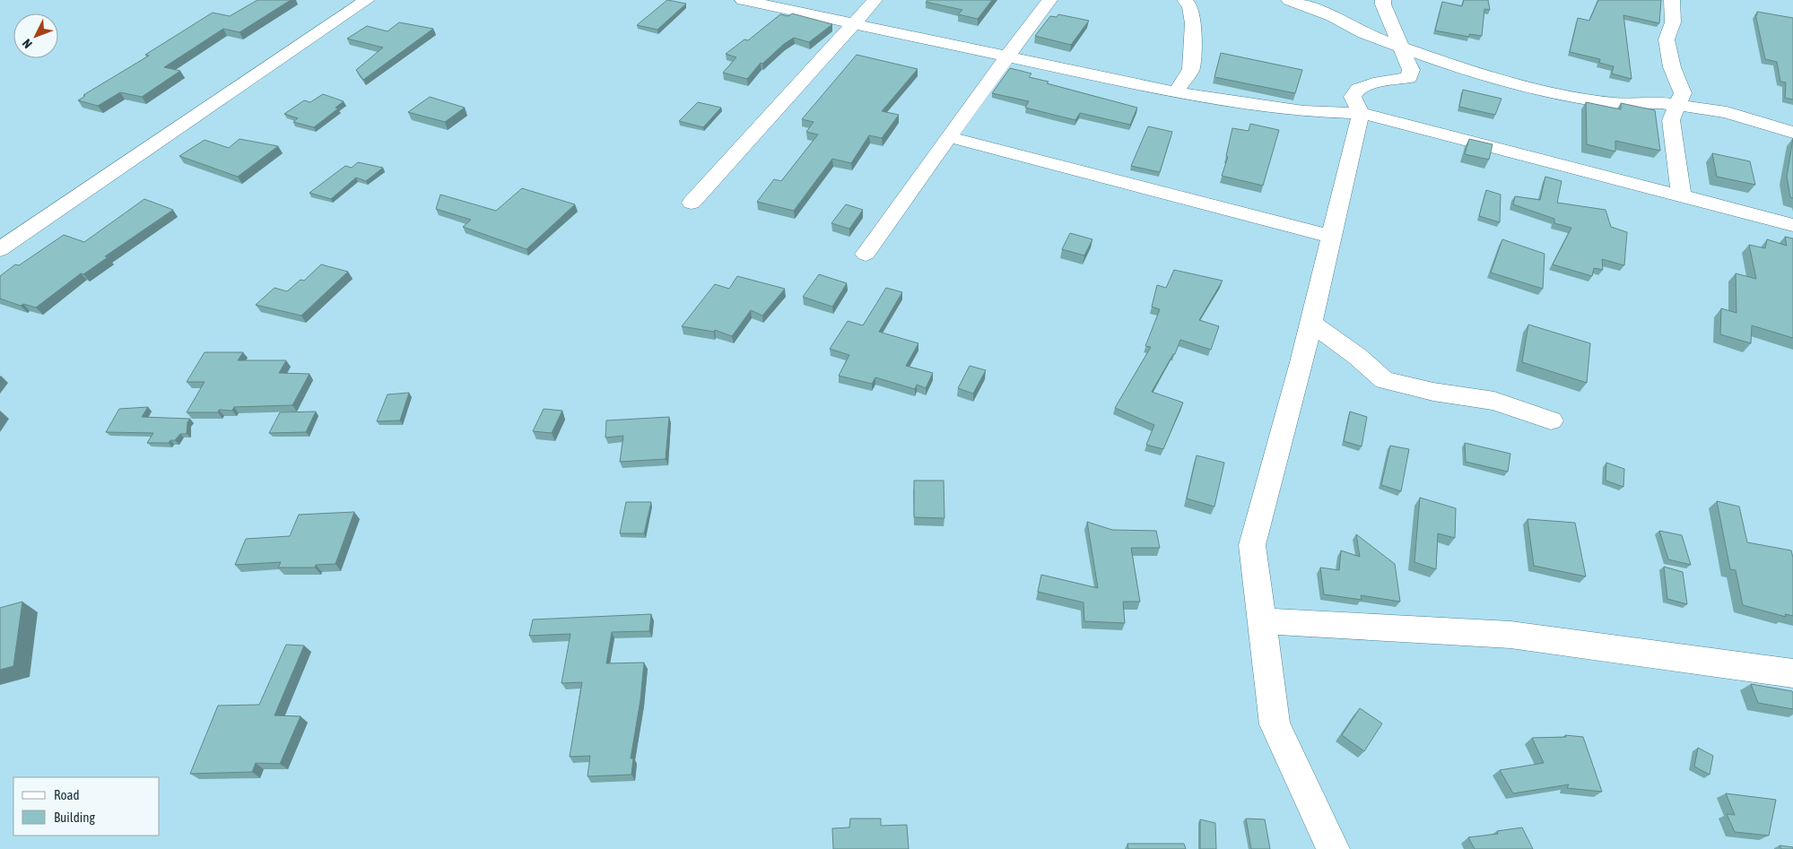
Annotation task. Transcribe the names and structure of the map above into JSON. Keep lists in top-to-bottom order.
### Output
{
  "legend": ["Road", "Building"],
  "north": "bottom left"
}
